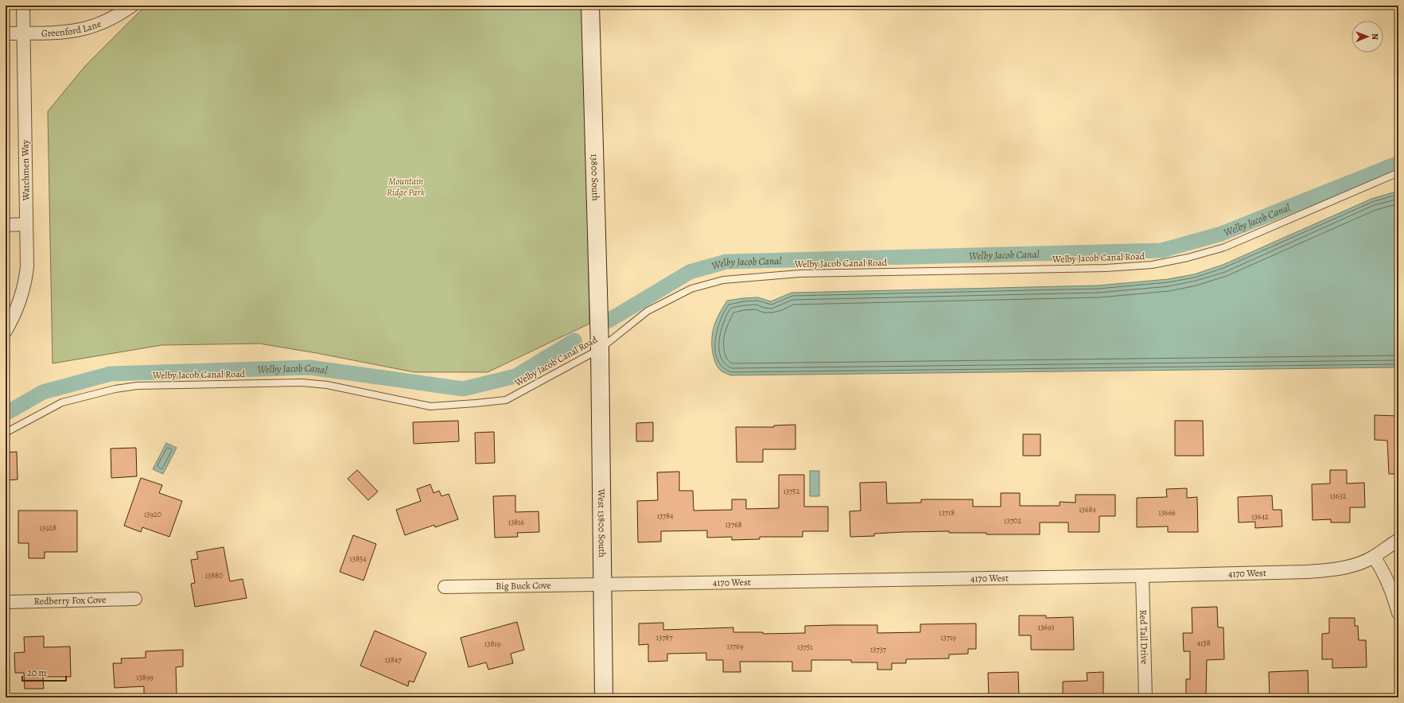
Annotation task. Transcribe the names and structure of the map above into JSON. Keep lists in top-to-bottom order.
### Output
{
  "streets": {
    "street": [
      "Greenford Lane",
      "Watchmen Way",
      "13800 South",
      "West 13800 South",
      "4170 West",
      "Big Buck Cove",
      "Redberry Fox Cove",
      "Red Tail Drive"
    ],
    "lane": ["Welby Jacob Canal Road"]
  },
  "crossings": [
    ["Greenford Lane", "Watchmen Way"],
    ["13800 South", "Welby Jacob Canal Road"],
    ["13800 South", "West 13800 South"],
    ["Welby Jacob Canal Road", "West 13800 South"],
    ["West 13800 South", "4170 West"],
    ["West 13800 South", "Big Buck Cove"],
    ["4170 West", "Big Buck Cove"],
    ["4170 West", "Red Tail Drive"]
  ],
  "water": ["Welby Jacob Canal"],
  "parks": ["Mountain Ridge Park"],
  "house_numbers": [
    "13752",
    "13632",
    "13684",
    "13718",
    "13666",
    "13920",
    "13784",
    "13642",
    "13702",
    "13816",
    "13768",
    "13928",
    "13854",
    "13880",
    "13693",
    "13787",
    "13719",
    "4158",
    "13819",
    "13769",
    "13751",
    "13737",
    "13847",
    "13899"
  ],
  "scale_bar": "20 m",
  "north": "right"
}
